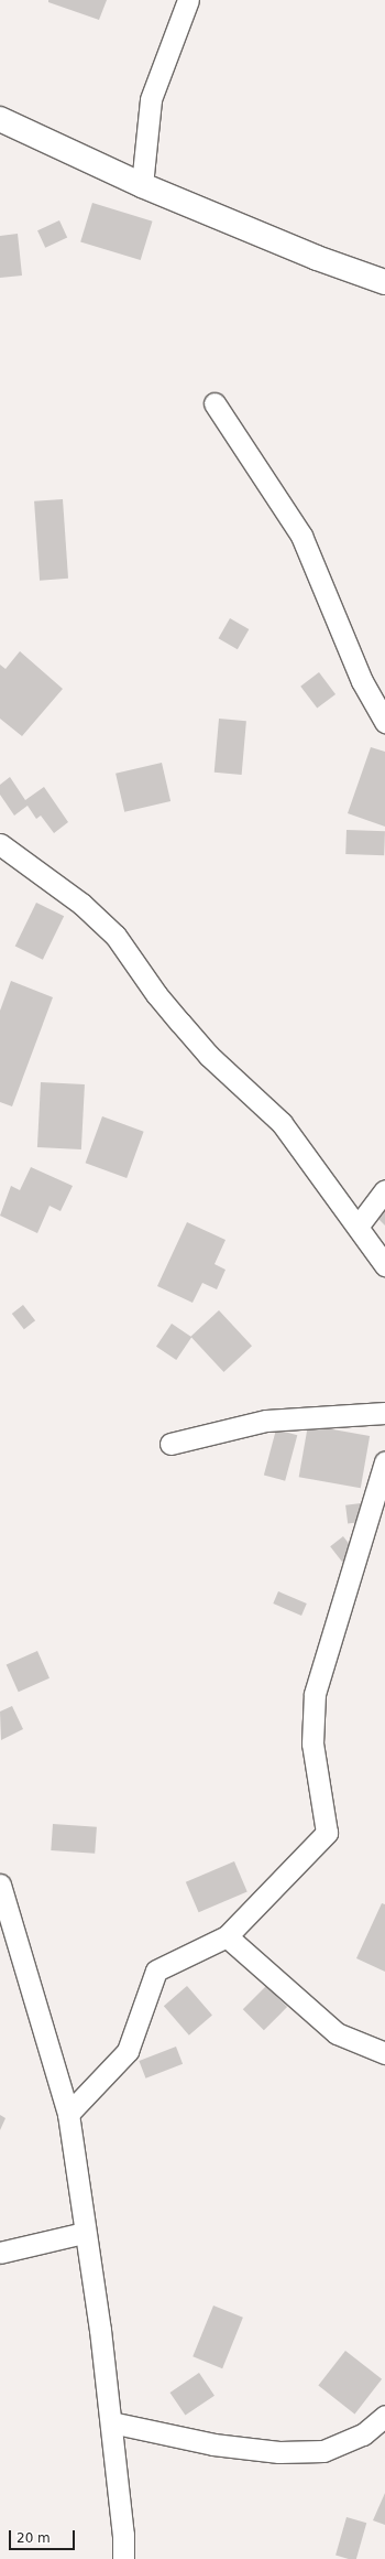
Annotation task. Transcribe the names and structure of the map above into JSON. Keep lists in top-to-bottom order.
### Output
{
  "scale_bar": "20 m"
}
